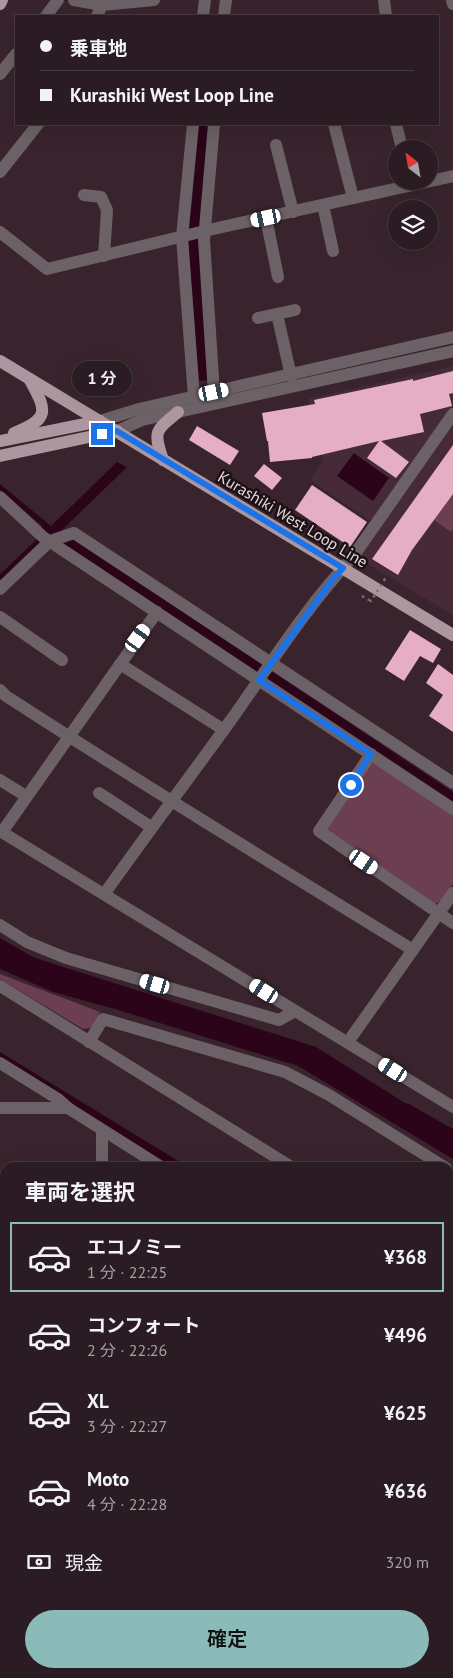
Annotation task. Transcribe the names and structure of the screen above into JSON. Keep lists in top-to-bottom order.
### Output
{
  "streets": {
    "main road": ["Kurashiki West Loop Line"]
  },
  "north": "top left",
  "page": {
    "banner": ["乗車地", "Kurashiki West Loop Line"],
    "bubble": "1 分",
    "heading": "車両を選択",
    "list": [
      {
        "name": "エコノミー",
        "note": "1 分 · 22:25",
        "value": "¥368"
      },
      {
        "name": "コンフォート",
        "note": "2 分 · 22:26",
        "value": "¥496"
      },
      {
        "name": "XL",
        "note": "3 分 · 22:27",
        "value": "¥625"
      },
      {
        "name": "Moto",
        "note": "4 分 · 22:28",
        "value": "¥636"
      }
    ],
    "pay": ["現金", "320 m"],
    "buttons": "確定"
  }
}
